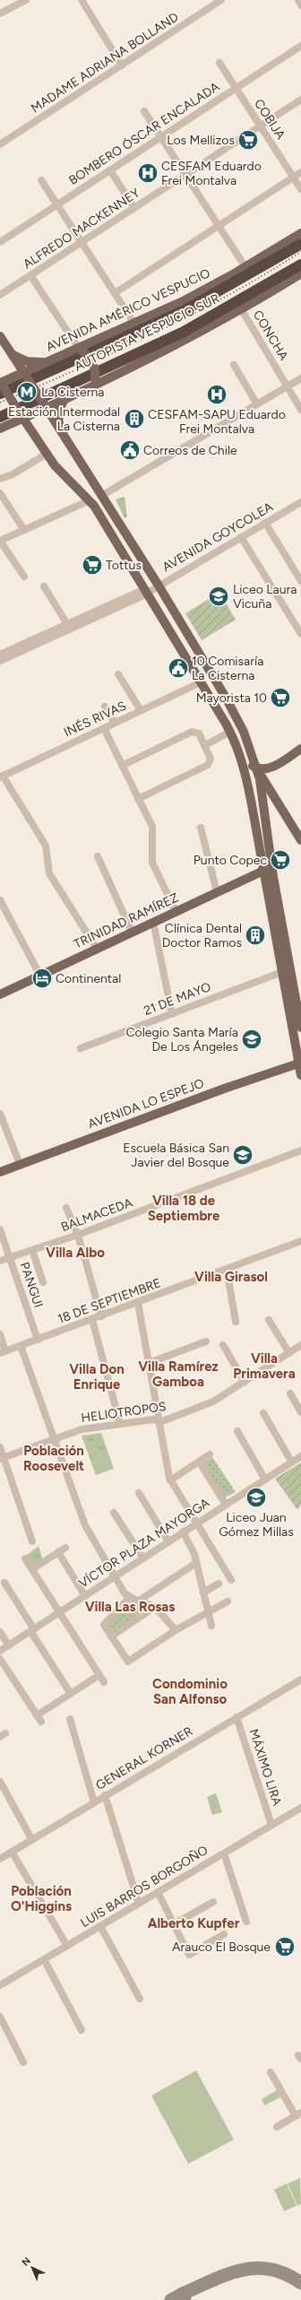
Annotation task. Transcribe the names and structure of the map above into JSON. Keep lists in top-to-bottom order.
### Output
{
  "streets": {
    "highway": ["AUTOPISTA VESPUCIO SUR"],
    "main road": ["AVENIDA AMÉRICO VESPUCIO", "TRINIDAD RAMÍREZ", "AVENIDA LO ESPEJO"],
    "street": [
      "MADAME ADRIANA BOLLAND",
      "COBIJA",
      "BOMBERO ÓSCAR ENCALADA",
      "ALFREDO MACKENNEY",
      "CONCHA",
      "AVENIDA GOYCOLEA",
      "INÉS RIVAS",
      "21 DE MAYO",
      "BALMACEDA",
      "PANGUI",
      "18 DE SEPTIEMBRE",
      "HELIOTROPOS",
      "VÍCTOR PLAZA MAYORGA",
      "GENERAL KORNER",
      "MÁXIMO LIRA",
      "LUIS BARROS BORGOÑO"
    ]
  },
  "crossings": [
    ["COBIJA", "BOMBERO ÓSCAR ENCALADA"],
    ["COBIJA", "ALFREDO MACKENNEY"],
    ["AVENIDA AMÉRICO VESPUCIO", "AUTOPISTA VESPUCIO SUR"],
    ["BALMACEDA", "PANGUI"],
    ["PANGUI", "18 DE SEPTIEMBRE"],
    ["GENERAL KORNER", "MÁXIMO LIRA"],
    ["MÁXIMO LIRA", "LUIS BARROS BORGOÑO"]
  ],
  "districts": [
    "Villa 18 de Septiembre",
    "Villa Albo",
    "Villa Girasol",
    "Villa Primavera",
    "Villa Ramírez Gamboa",
    "Villa Don Enrique",
    "Población Roosevelt",
    "Villa Las Rosas",
    "Condominio San Alfonso",
    "Población O'Higgins",
    "Alberto Kupfer"
  ],
  "places": {
    "supermarket": [
      "Los Mellizos",
      "Tottus",
      "Mayorista 10",
      "Punto Copec",
      "Arauco El Bosque"
    ],
    "hospital": ["CESFAM Eduardo Frei Montalva", "CESFAM-SAPU Eduardo Frei Montalva"],
    "metro station": ["La Cisterna"],
    "building": ["Estación Intermodal La Cisterna", "Clínica Dental Doctor Ramos"],
    "public building": ["Correos de Chile", "10 Comisaría La Cisterna"],
    "school or university": [
      "Liceo Laura Vicuña",
      "Colegio Santa María De Los Ángeles",
      "Escuela Básica San Javier del Bosque",
      "Liceo Juan Gómez Millas"
    ],
    "hotel": ["Continental"]
  },
  "north": "top left"
}
